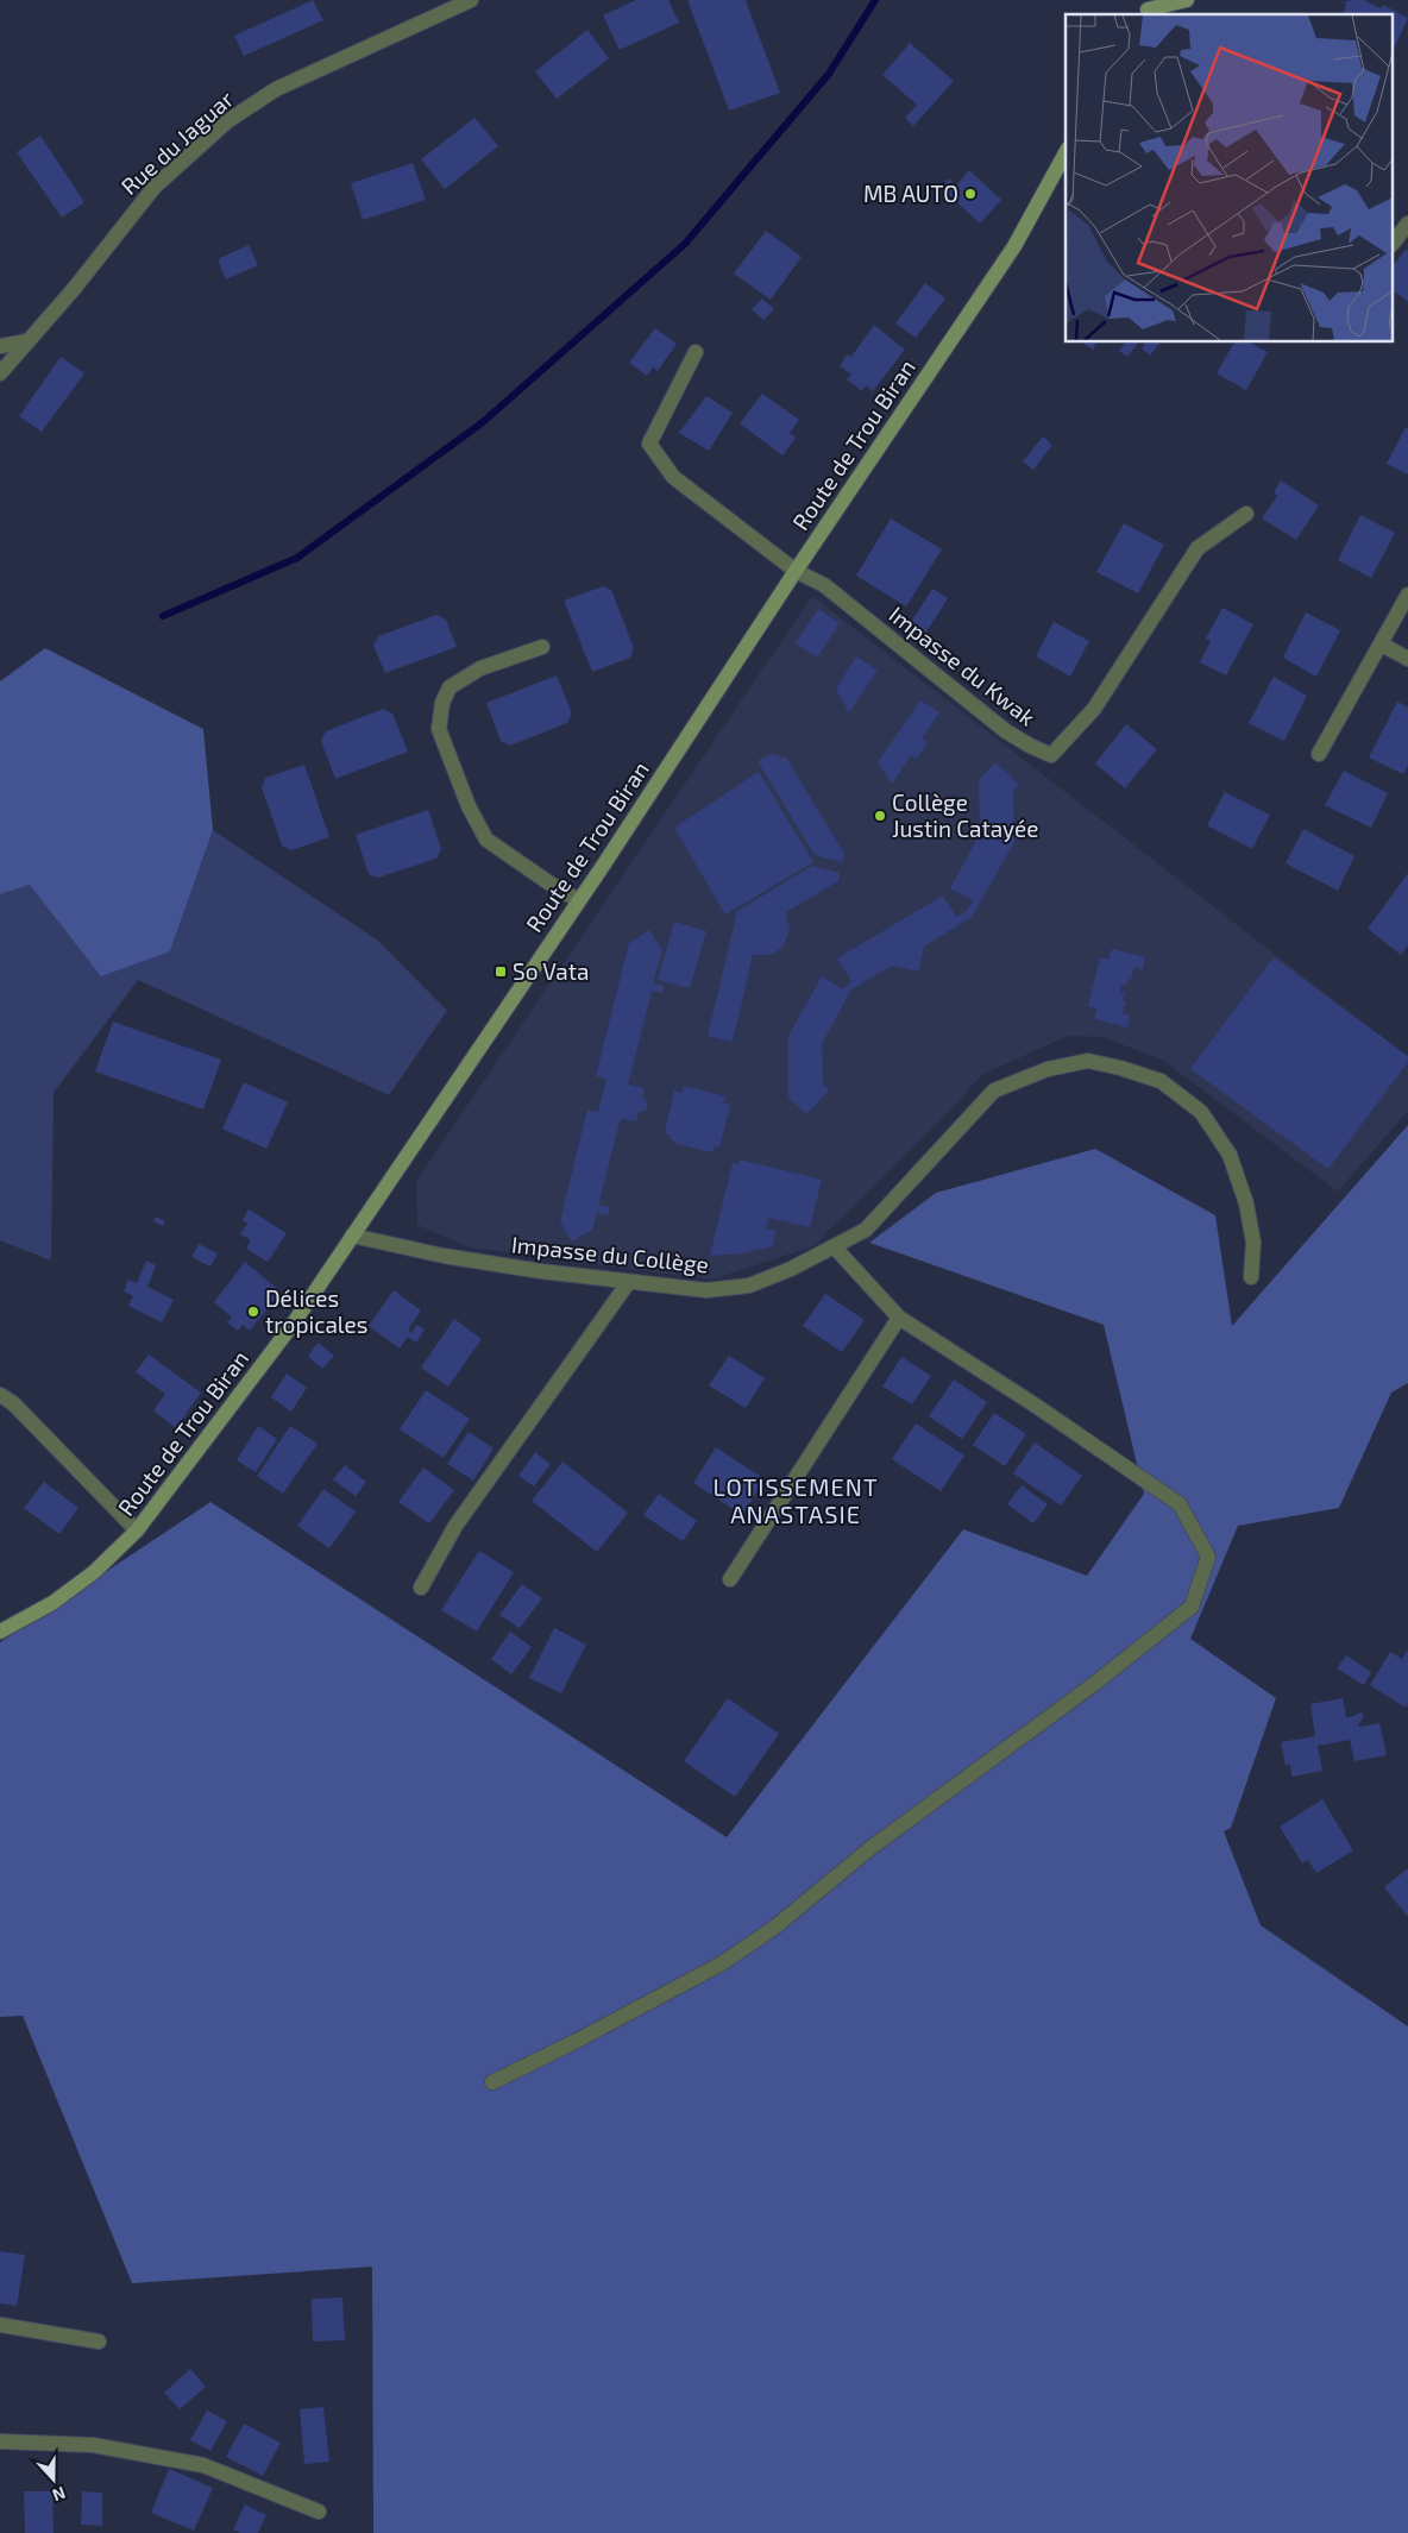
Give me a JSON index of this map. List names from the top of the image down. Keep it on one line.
{"streets":{"main road":["Route de Trou Biran"],"street":["Rue du Jaguar","Impasse du Kwak","Impasse du Collège"]},"crossings":[["Route de Trou Biran","Impasse du Kwak"],["Route de Trou Biran","Impasse du Collège"]],"districts":["LOTISSEMENT ANASTASIE"],"places":{"other":["MB AUTO","Collège Justin Catayée","Délices tropicales"],"transit":["So Vata"]},"north":"bottom"}
